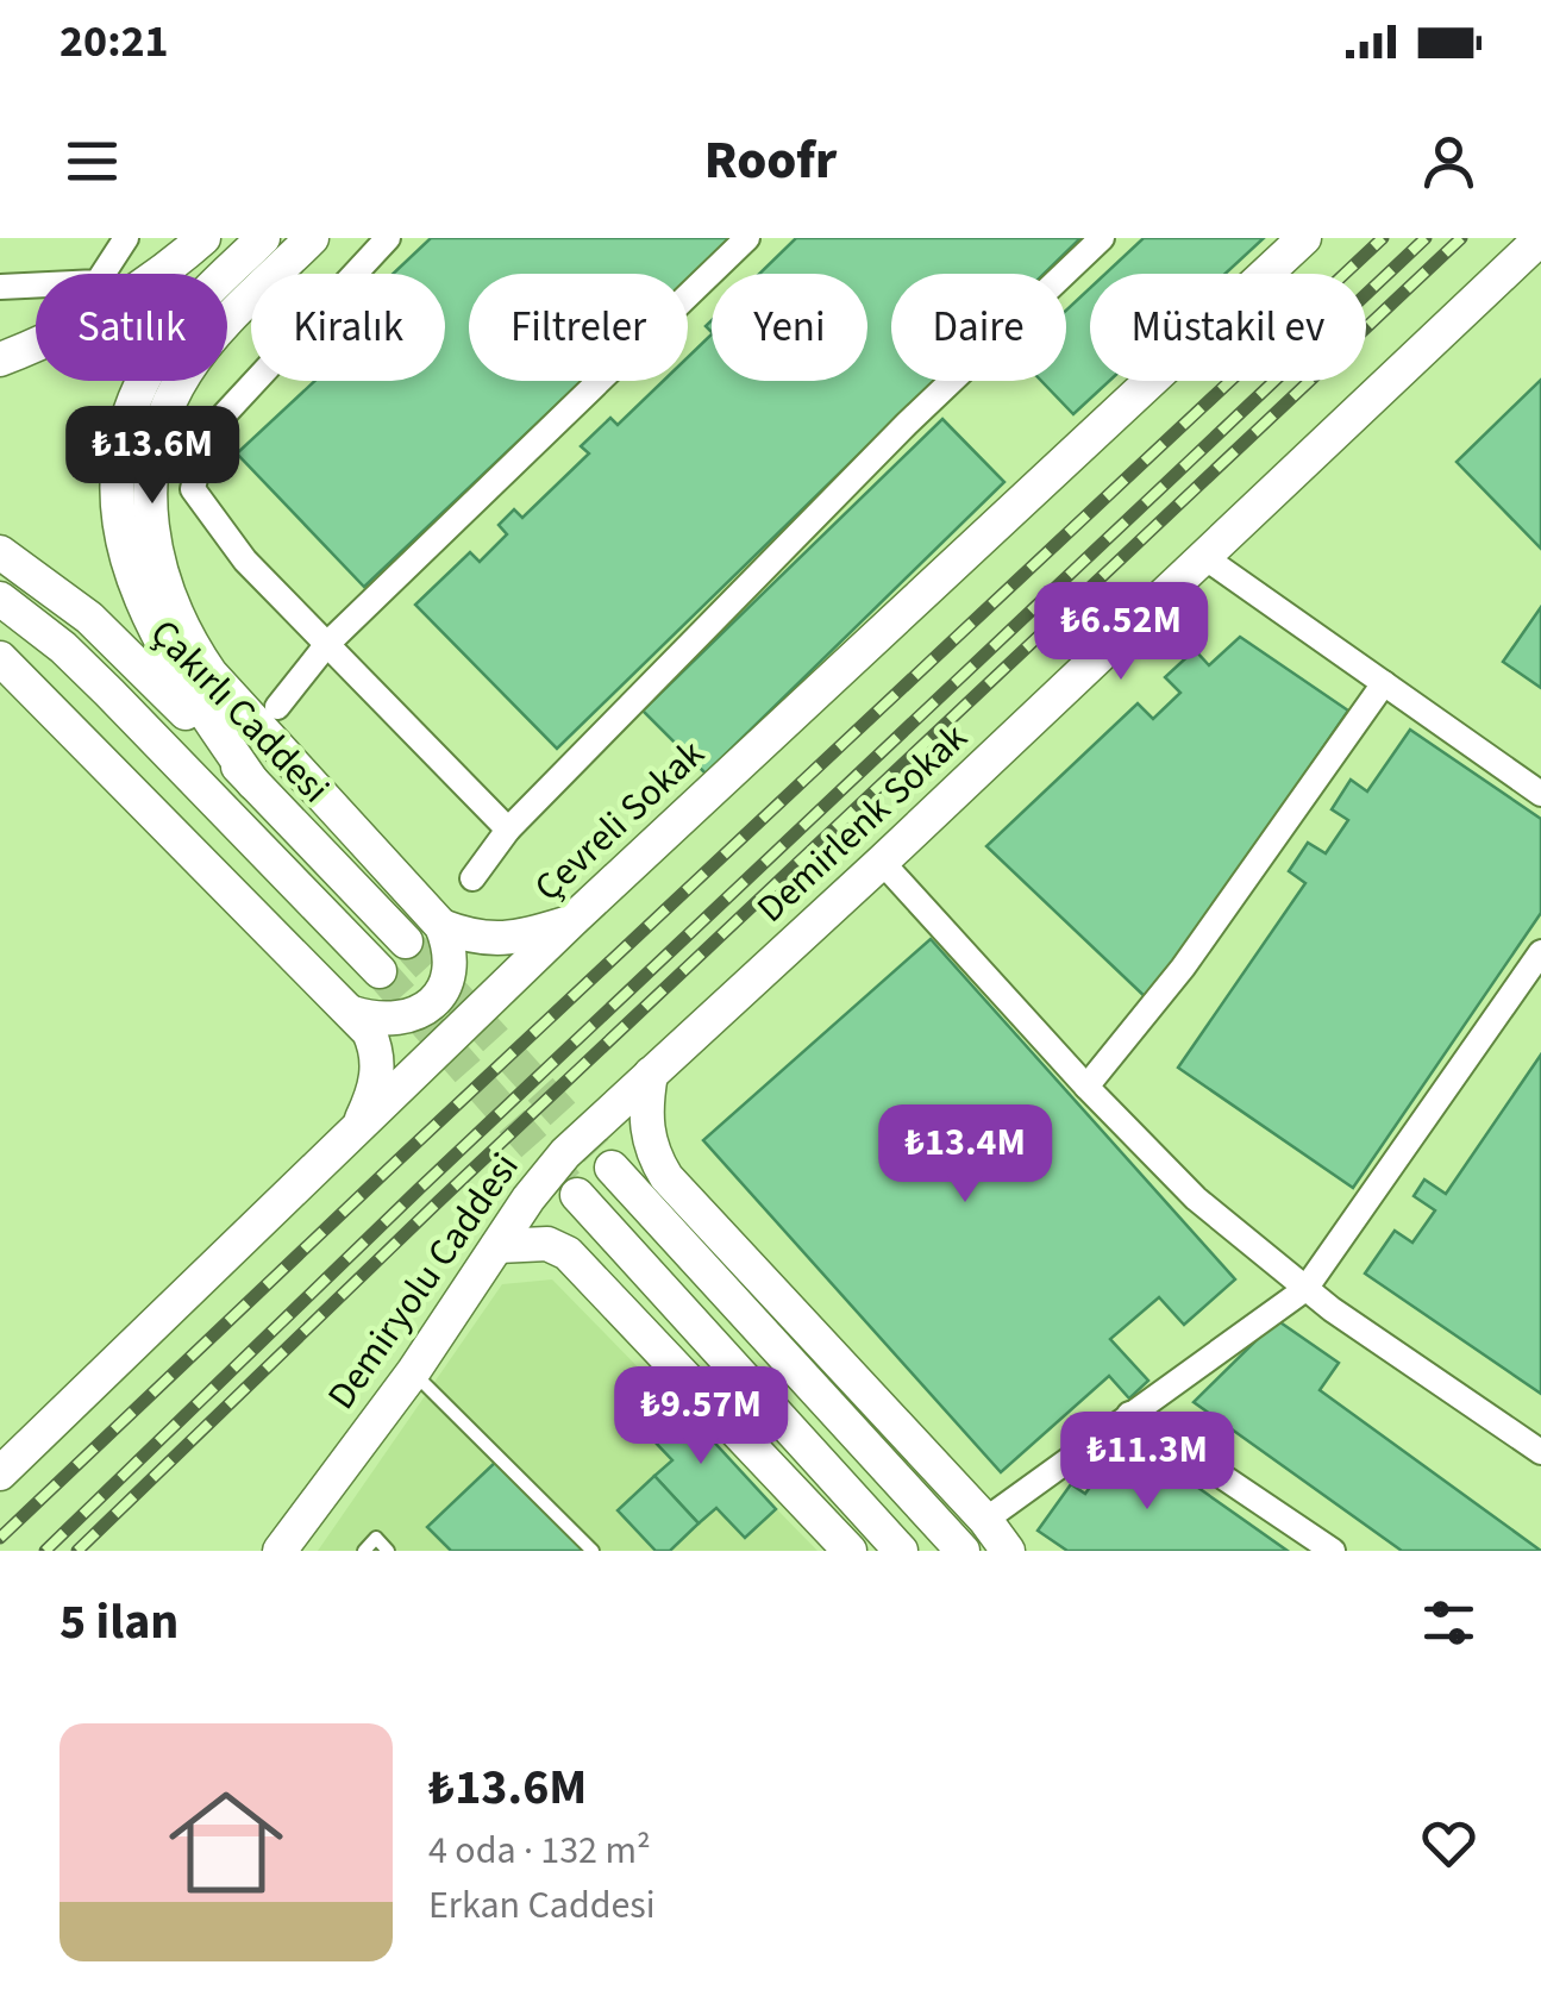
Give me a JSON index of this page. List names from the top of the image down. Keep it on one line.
{"streets":{"main road":["Çakırlı Caddesi","Çevreli Sokak","Demirlenk Sokak","Demiryolu Caddesi"]},"crossings":[["Demirlenk Sokak","Demiryolu Caddesi"]],"page":{"status":"20:21","header":"Roofr","chip":["Satılık","Kiralık","Filtreler","Yeni","Daire","Müstakil ev"],"price":["₺13.6M","₺6.52M","₺13.4M","₺9.57M","₺11.3M"],"heading":"5 ilan","list":[{"name":"₺13.6M","note":"4 oda · 132 m² · Erkan Caddesi"}]}}
